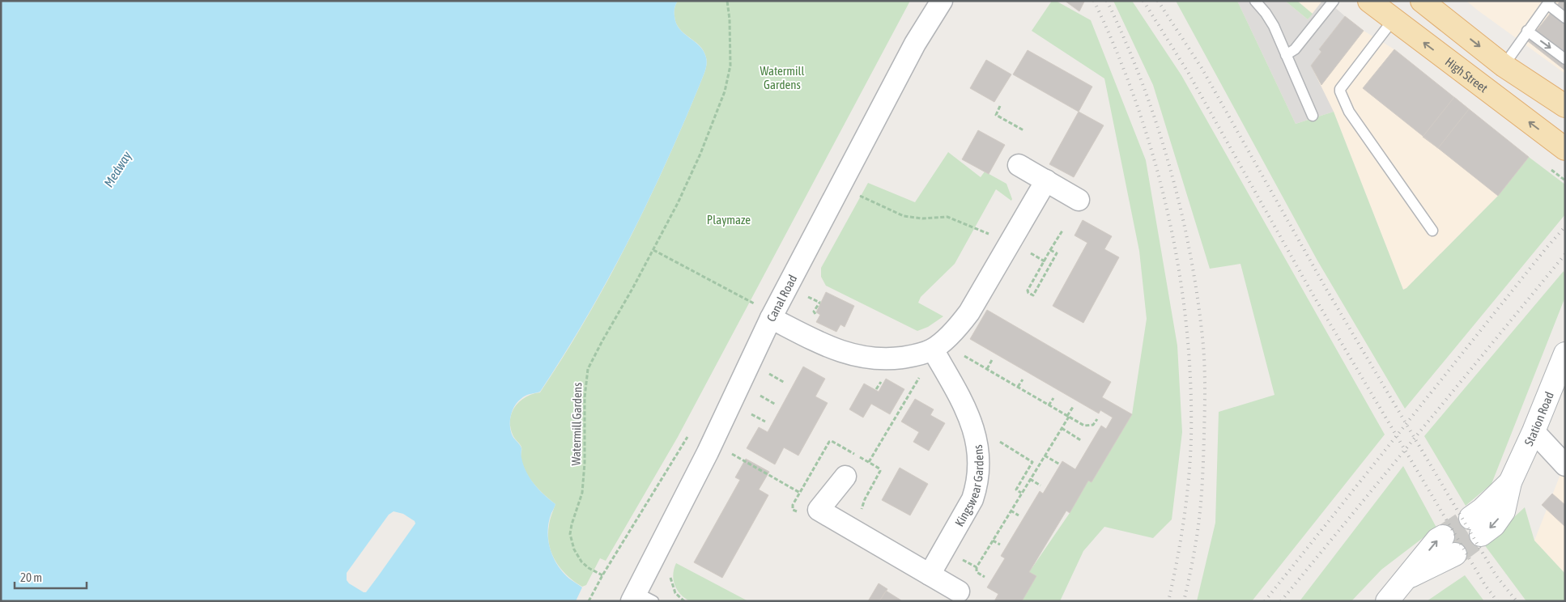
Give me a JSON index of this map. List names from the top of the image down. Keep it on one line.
{"streets":{"main road":["High Street","Station Road"],"street":["Canal Road","Kingswear Gardens"],"path":["Watermill Gardens"]},"water":["Medway"],"parks":["Watermill Gardens","Playmaze"],"scale_bar":"20 m"}
